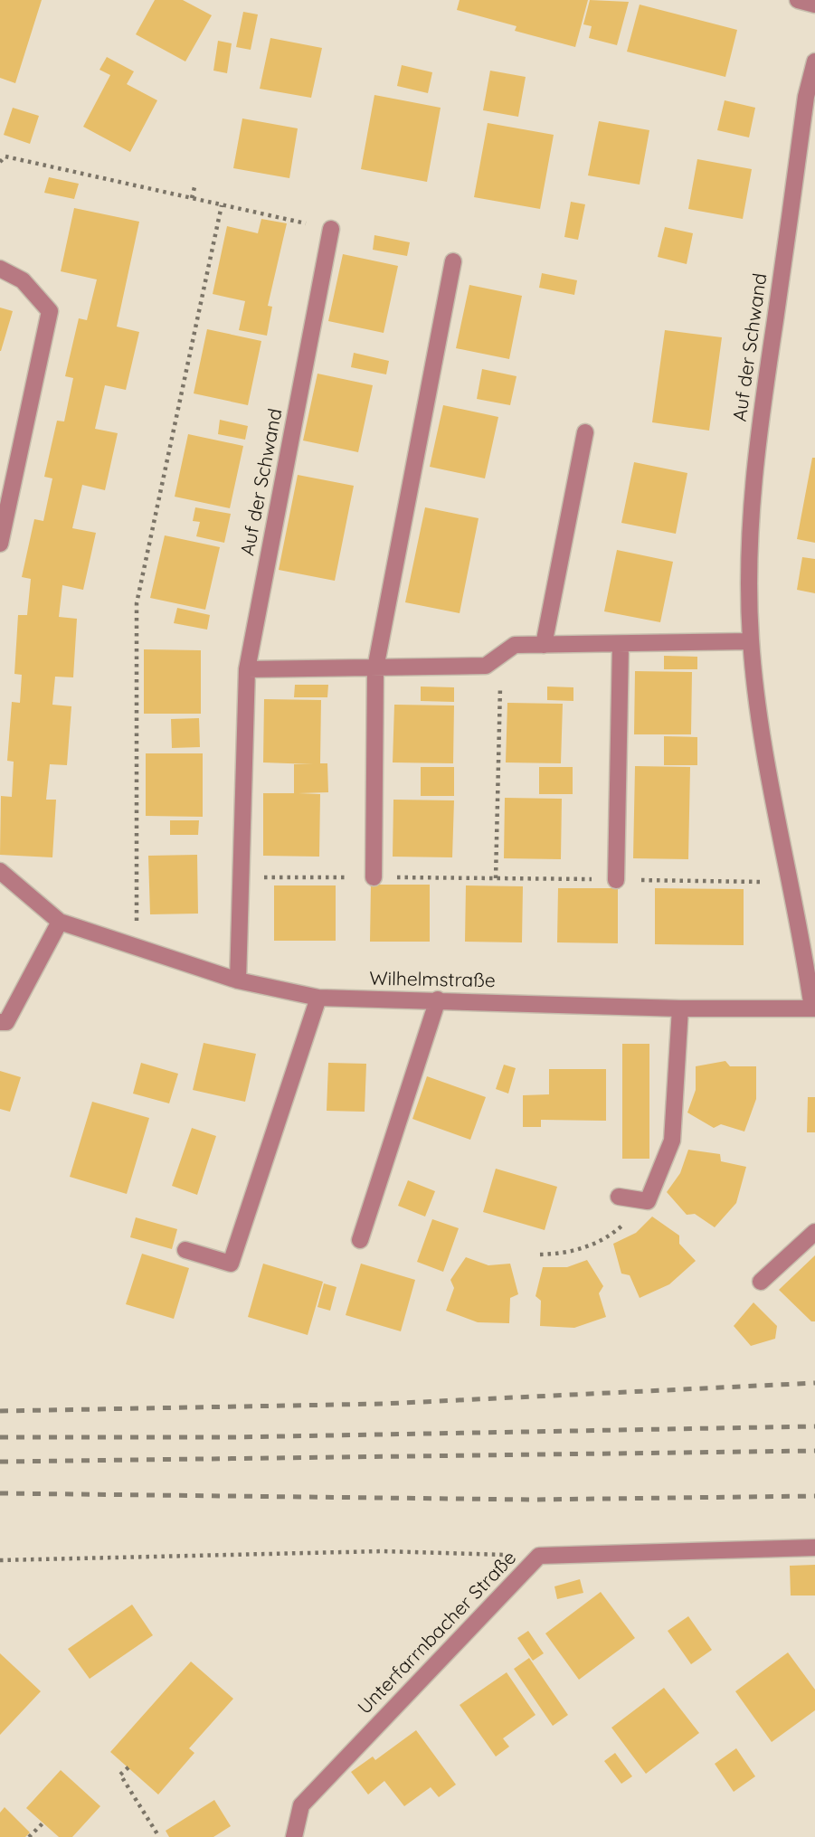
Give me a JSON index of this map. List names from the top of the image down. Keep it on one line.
{"streets":{"street":["Auf der Schwand","Wilhelmstraße","Unterfarrnbacher Straße"]},"crossings":[["Auf der Schwand","Wilhelmstraße"]]}
